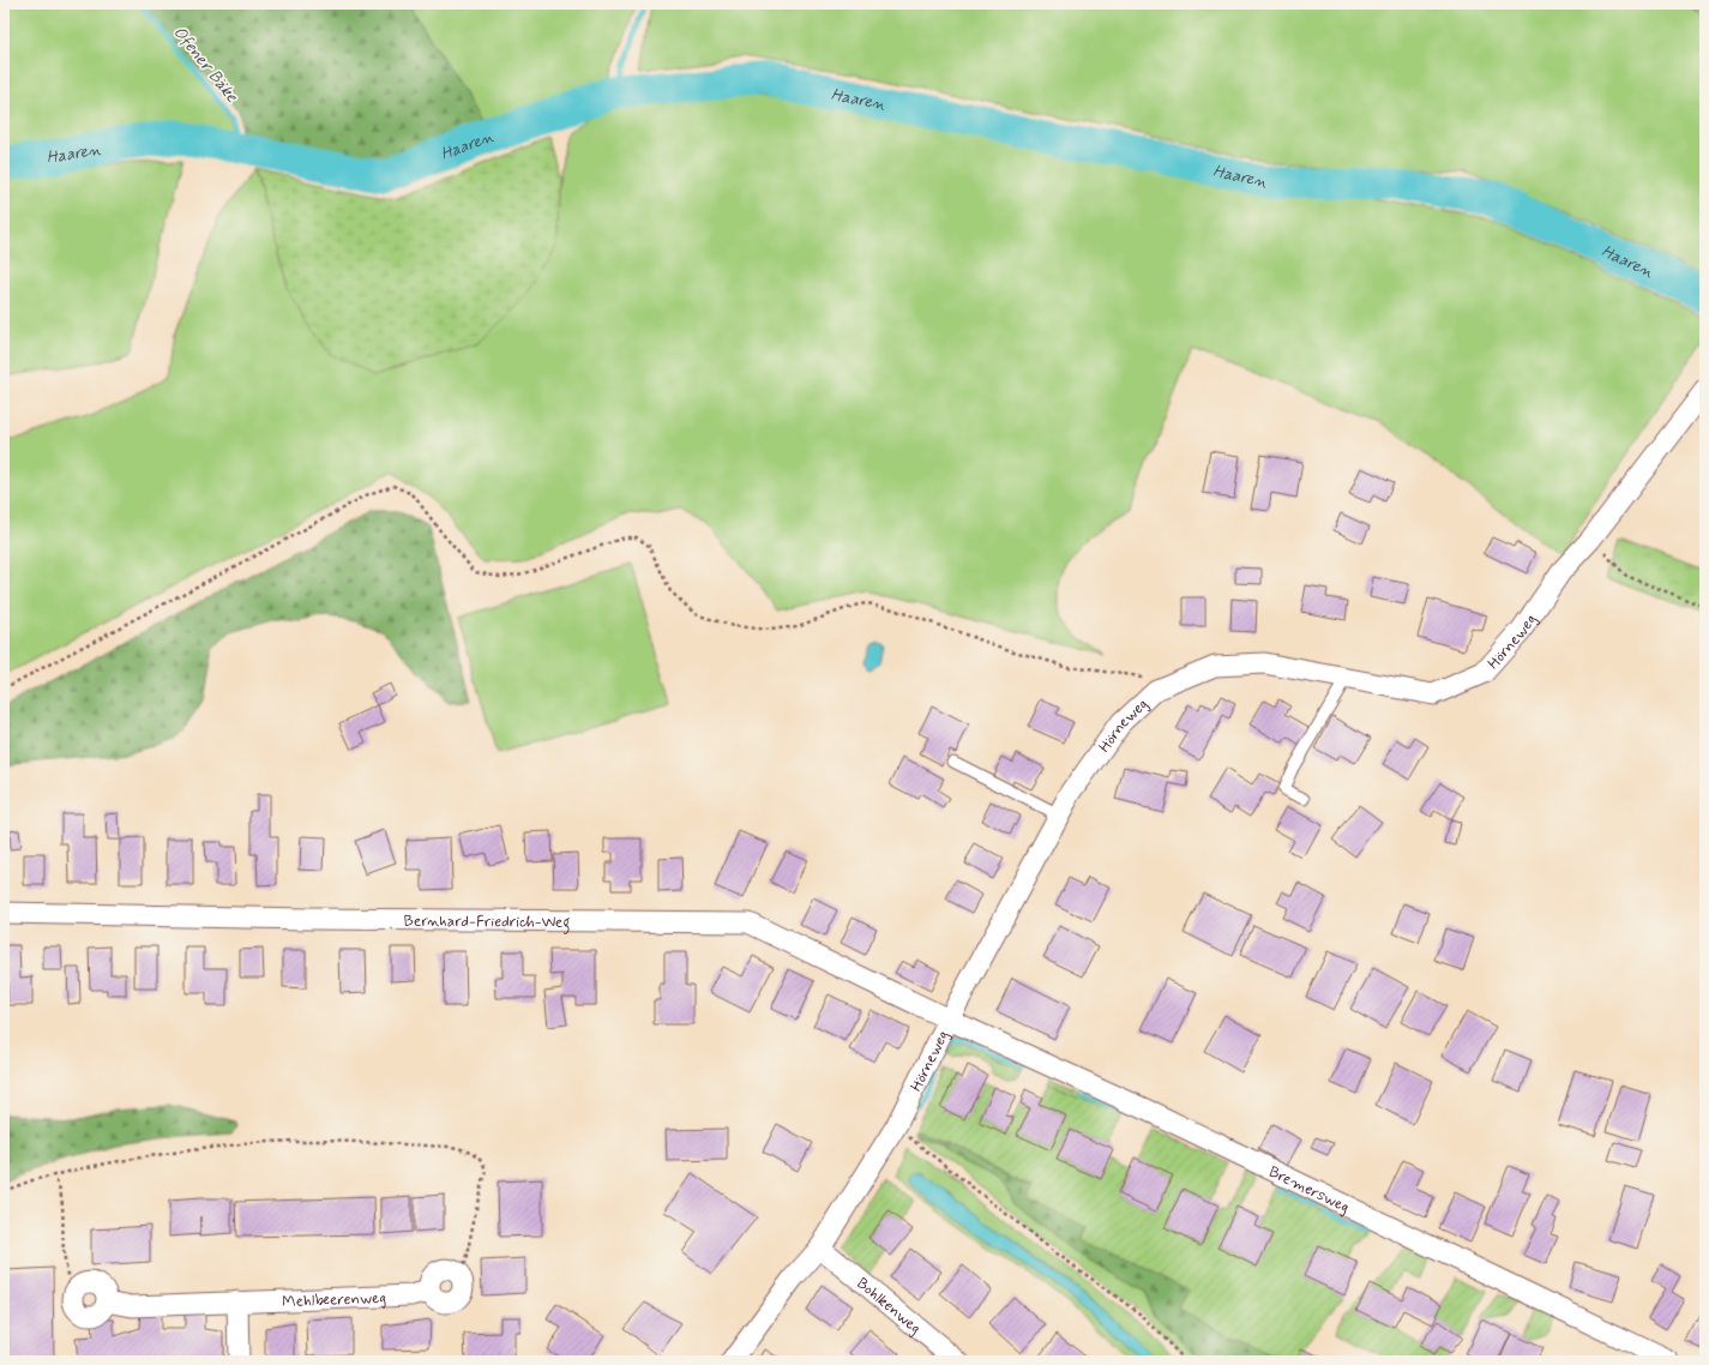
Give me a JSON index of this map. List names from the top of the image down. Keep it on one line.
{"streets":{"street":["Hörneweg","Bernhard-Friedrich-Weg","Bremersweg","Mehlbeerenweg","Bohlkenweg"]},"crossings":[["Hörneweg","Bernhard-Friedrich-Weg"],["Hörneweg","Bremersweg"],["Hörneweg","Bohlkenweg"],["Bernhard-Friedrich-Weg","Bremersweg"]],"water":["Ofener Bäke","Haaren"]}
